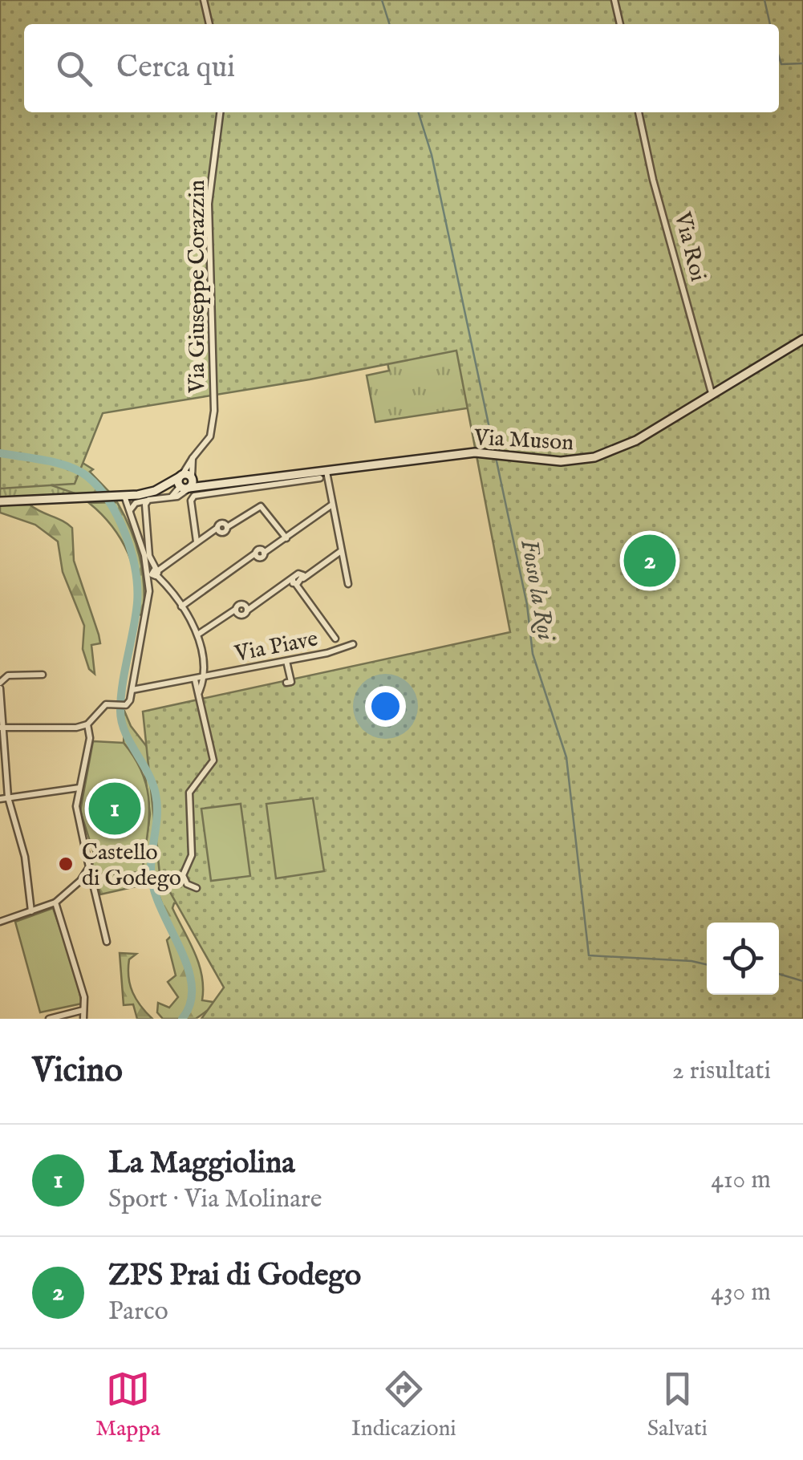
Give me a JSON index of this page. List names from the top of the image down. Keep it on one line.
{"streets":{"main road":["Via Muson"],"street":["Via Roi","Via Giuseppe Corazzin","Via Piave"]},"crossings":[["Via Roi","Via Muson"],["Via Giuseppe Corazzin","Via Muson"]],"water":["Fosso la Roi"],"places":["Castello di Godego"],"page":{"search":"Cerca qui","pins":["2","1"],"heading":["Vicino","2 risultati"],"list":[{"mark":"1","name":"La Maggiolina","note":"Sport · Via Molinare","value":"410 m"},{"mark":"2","name":"ZPS Prai di Godego","note":"Parco","value":"430 m"}],"nav":["Mappa","Indicazioni","Salvati"]}}
